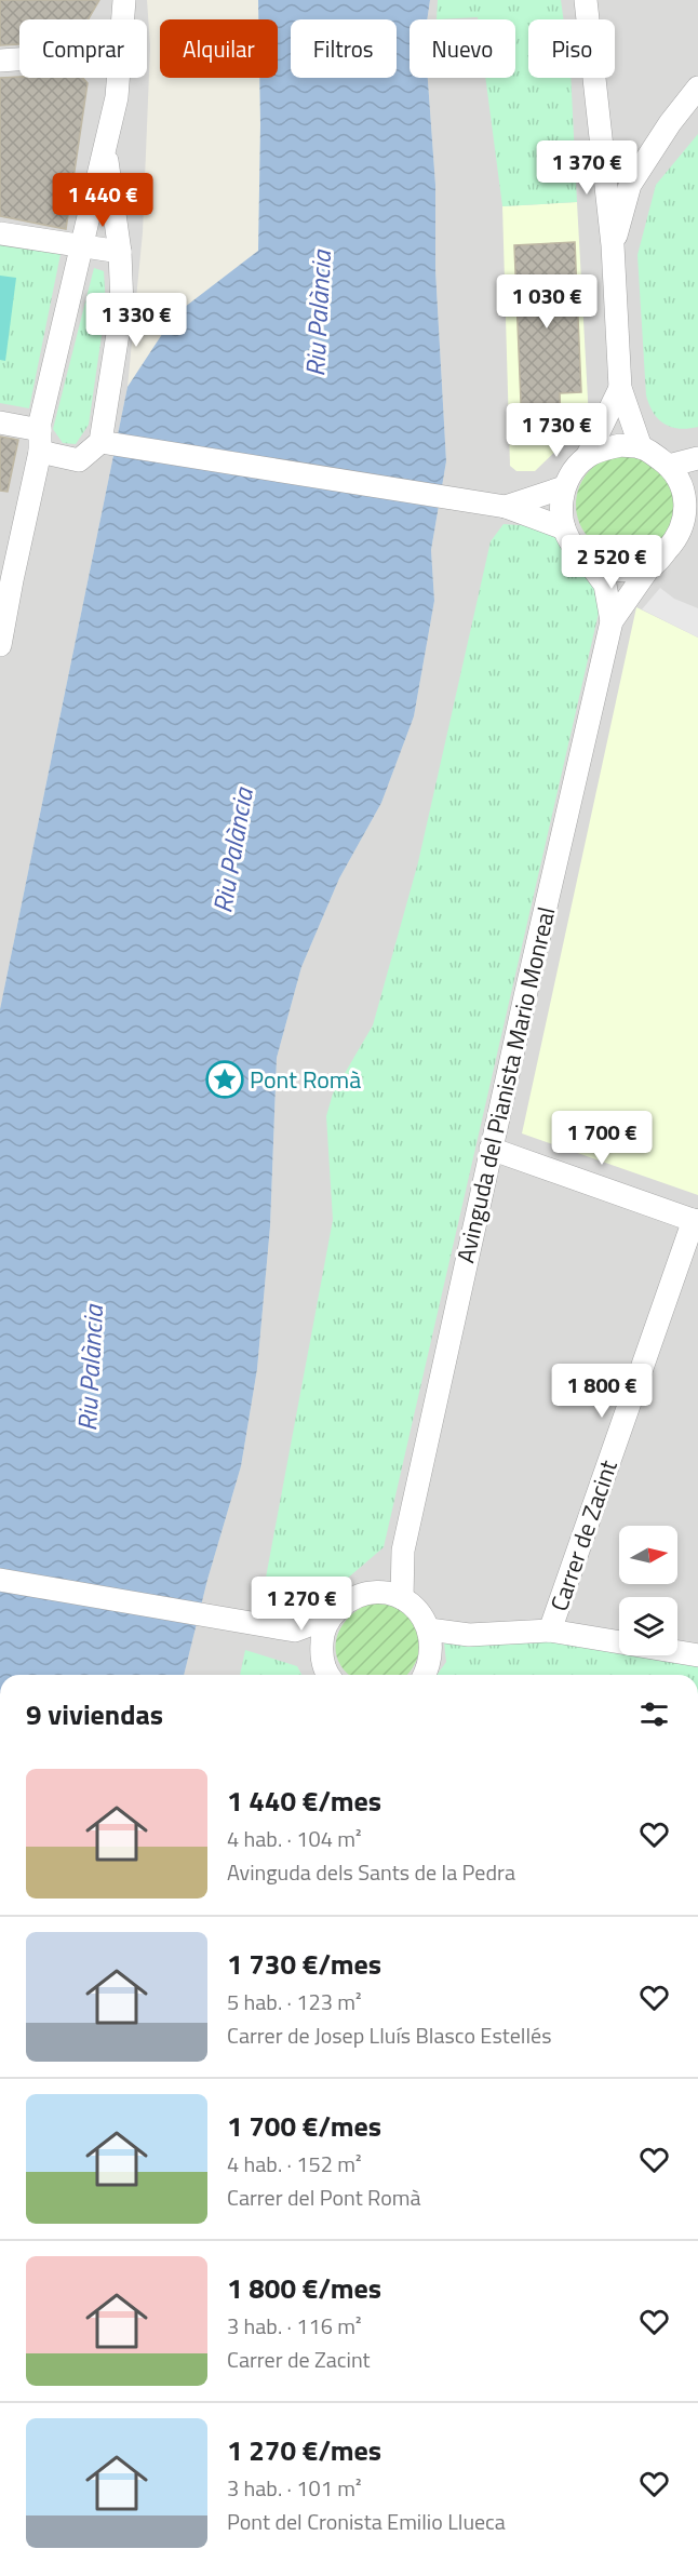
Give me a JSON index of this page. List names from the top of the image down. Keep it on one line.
{"streets":{"street":["Avinguda del Pianista Mario Monreal","Carrer de Zacint"]},"water":["Riu Palància"],"places":{"place":["Pont Romà"]},"north":"right","page":{"chip":["Comprar","Alquilar","Filtros","Nuevo","Piso"],"price":["1 370 €","1 440 €","1 030 €","1 330 €","1 730 €","2 520 €","1 700 €","1 800 €","1 270 €"],"heading":"9 viviendas","list":[{"name":"1 440 €/mes","note":"4 hab. · 104 m² · Avinguda dels Sants de la Pedra"},{"name":"1 730 €/mes","note":"5 hab. · 123 m² · Carrer de Josep Lluís Blasco Estellés"},{"name":"1 700 €/mes","note":"4 hab. · 152 m² · Carrer del Pont Romà"},{"name":"1 800 €/mes","note":"3 hab. · 116 m² · Carrer de Zacint"},{"name":"1 270 €/mes","note":"3 hab. · 101 m² · Pont del Cronista Emilio Llueca"}]}}
